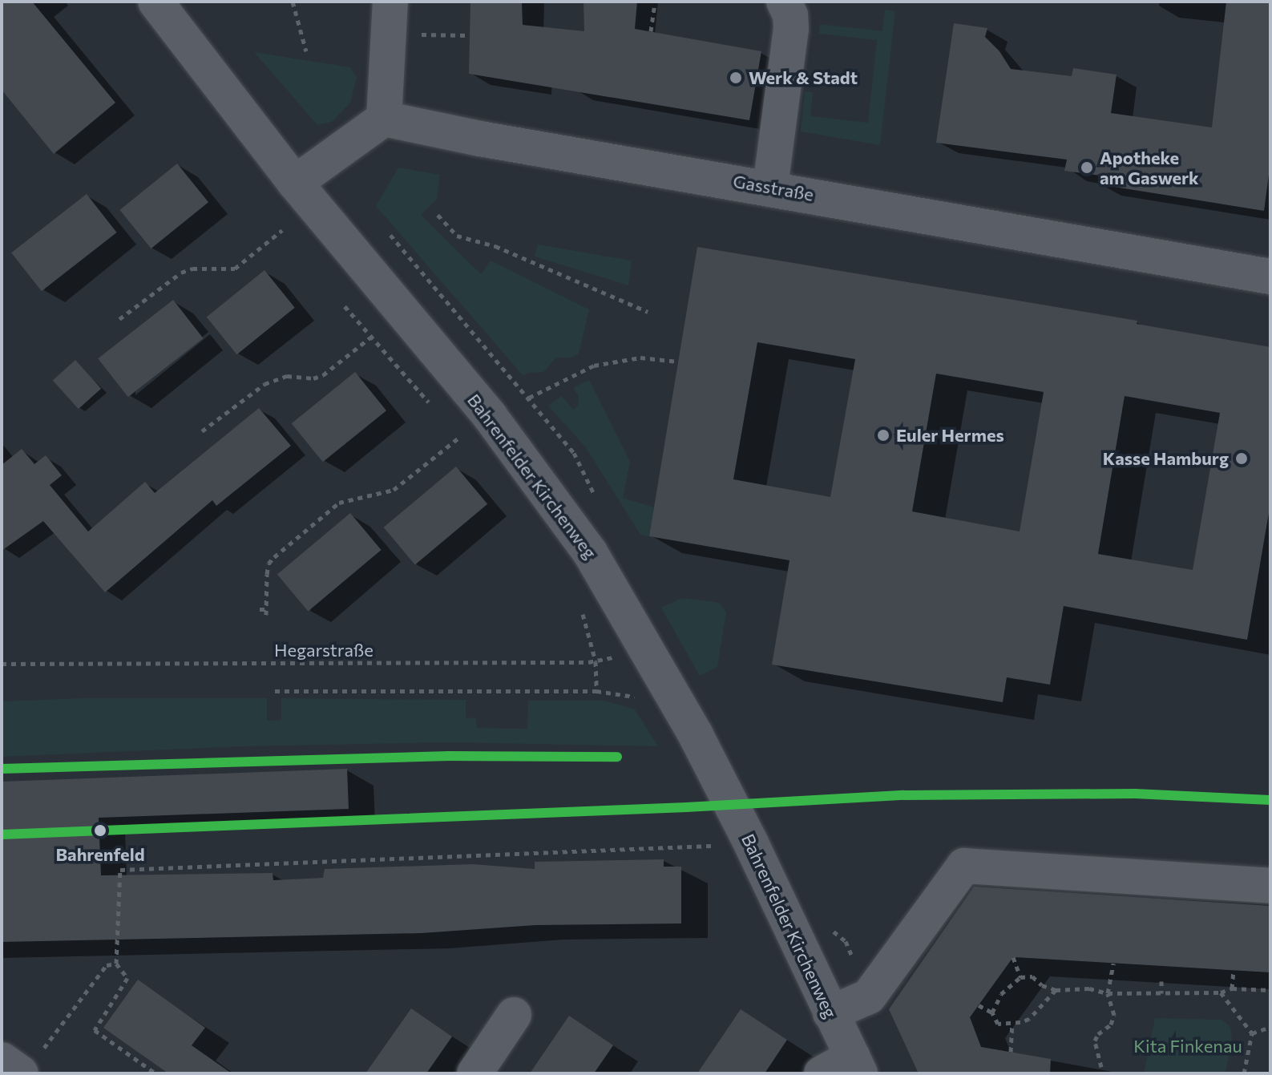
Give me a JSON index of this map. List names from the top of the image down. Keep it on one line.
{"streets":{"street":["Gasstraße","Bahrenfelder Kirchenweg"],"path":["Hegarstraße"]},"crossings":[["Bahrenfelder Kirchenweg","Hegarstraße"]],"parks":["Kita Finkenau"],"places":["Werk & Stadt","Apotheke am Gaswerk","Euler Hermes","Kasse Hamburg","Bahrenfeld"]}
